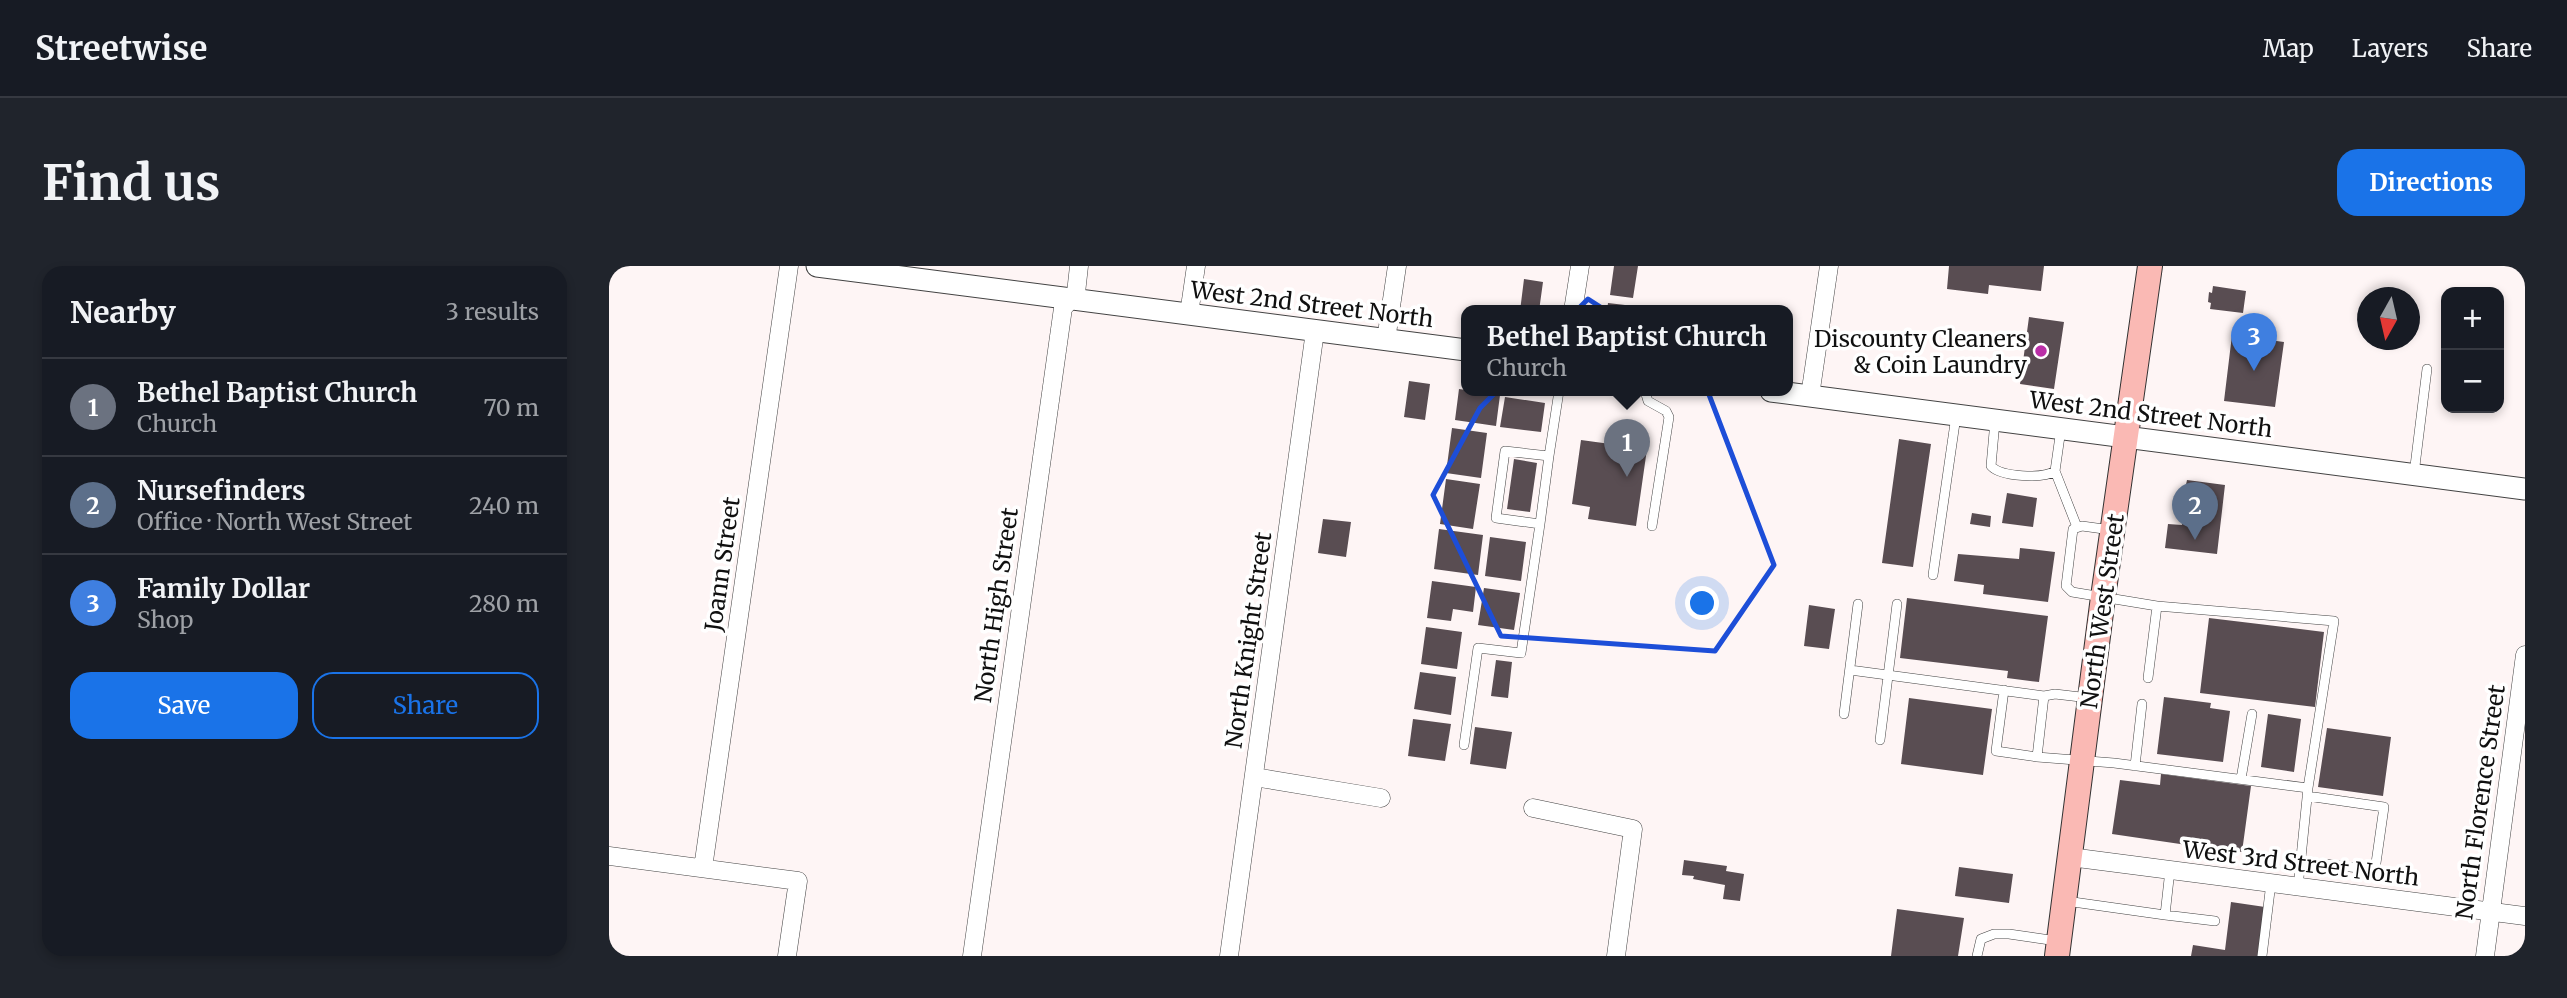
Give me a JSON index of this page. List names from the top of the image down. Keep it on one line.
{"streets":{"main road":["North West Street"],"street":["West 2nd Street North","Joann Street","North High Street","North Knight Street","North Florence Street","West 3rd Street North"]},"crossings":[["West 2nd Street North","North High Street"],["West 2nd Street North","North West Street"],["West 2nd Street North","North Knight Street"],["North West Street","West 3rd Street North"],["North Florence Street","West 3rd Street North"]],"places":["Discounty Cleaners & Coin Laundry"],"north":"bottom","page":{"header":"Streetwise","nav":["Map","Layers","Share"],"buttons":["Directions",["Save","Share"]],"title":"Find us","heading":["Nearby","3 results"],"map_buttons":["+","−"],"popup":["Bethel Baptist Church","Church"],"pins":["3","1","2"],"list":[{"mark":"1","name":"Bethel Baptist Church","note":"Church","value":"70 m"},{"mark":"2","name":"Nursefinders","note":"Office · North West Street","value":"240 m"},{"mark":"3","name":"Family Dollar","note":"Shop","value":"280 m"}]}}
